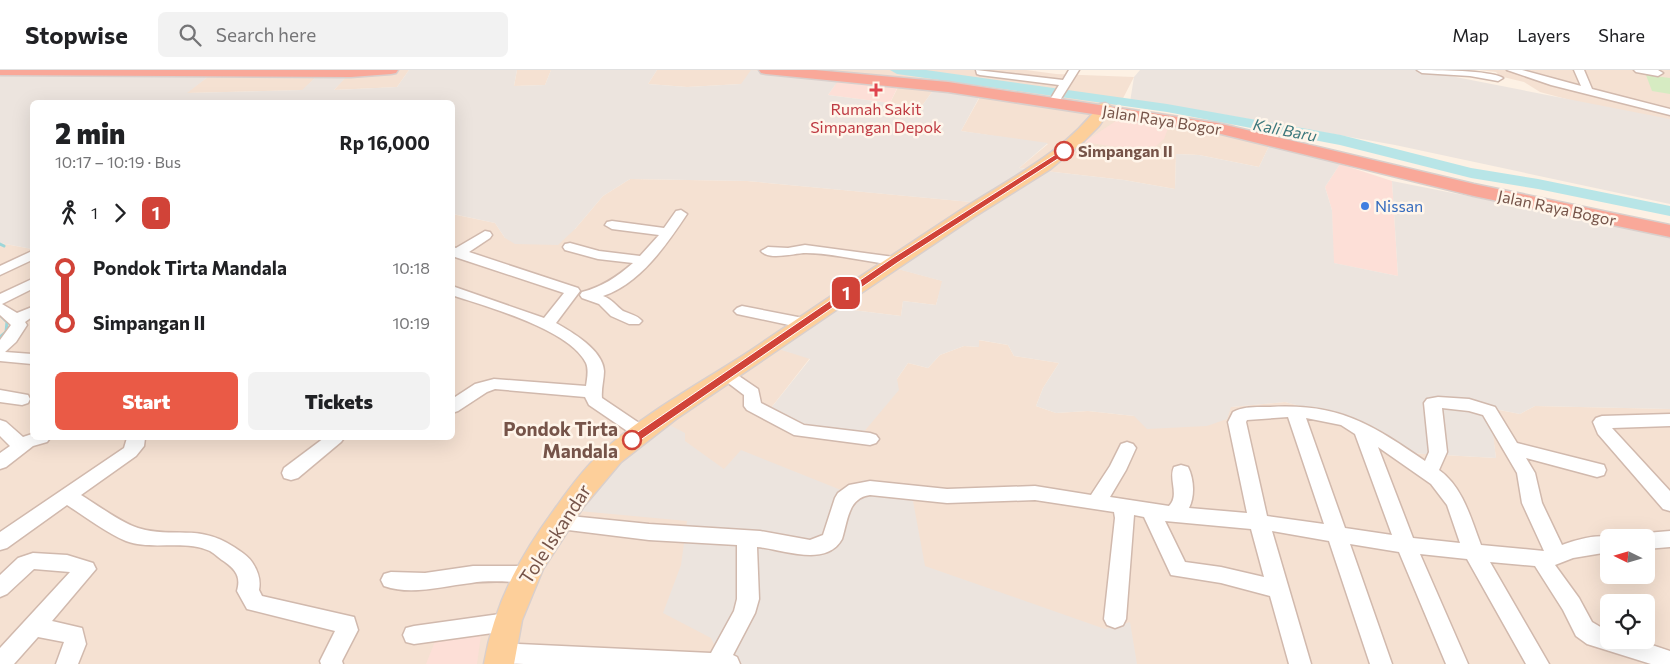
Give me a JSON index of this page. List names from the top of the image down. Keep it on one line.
{"streets":{"highway":["Jalan Raya Bogor"],"main road":["Tole Iskandar"]},"crossings":[["Jalan Raya Bogor","Tole Iskandar"]],"water":["Kali Baru"],"places":{"health":["Rumah Sakit Simpangan Depok"],"other":["Simpangan II","Nissan","Pondok Tirta Mandala"]},"lines":["bus line 1"],"north":"left","page":{"header":"Stopwise","search":"Search here","nav":["Map","Layers","Share"],"on_map":"1","heading":["2 min","10:17 – 10:19 · Bus","Rp 16,000"],"legs":["1","1"],"list":[{"name":"Pondok Tirta Mandala","value":"10:18"},{"name":"Simpangan II","value":"10:19"}],"buttons":["Start","Tickets"]}}
